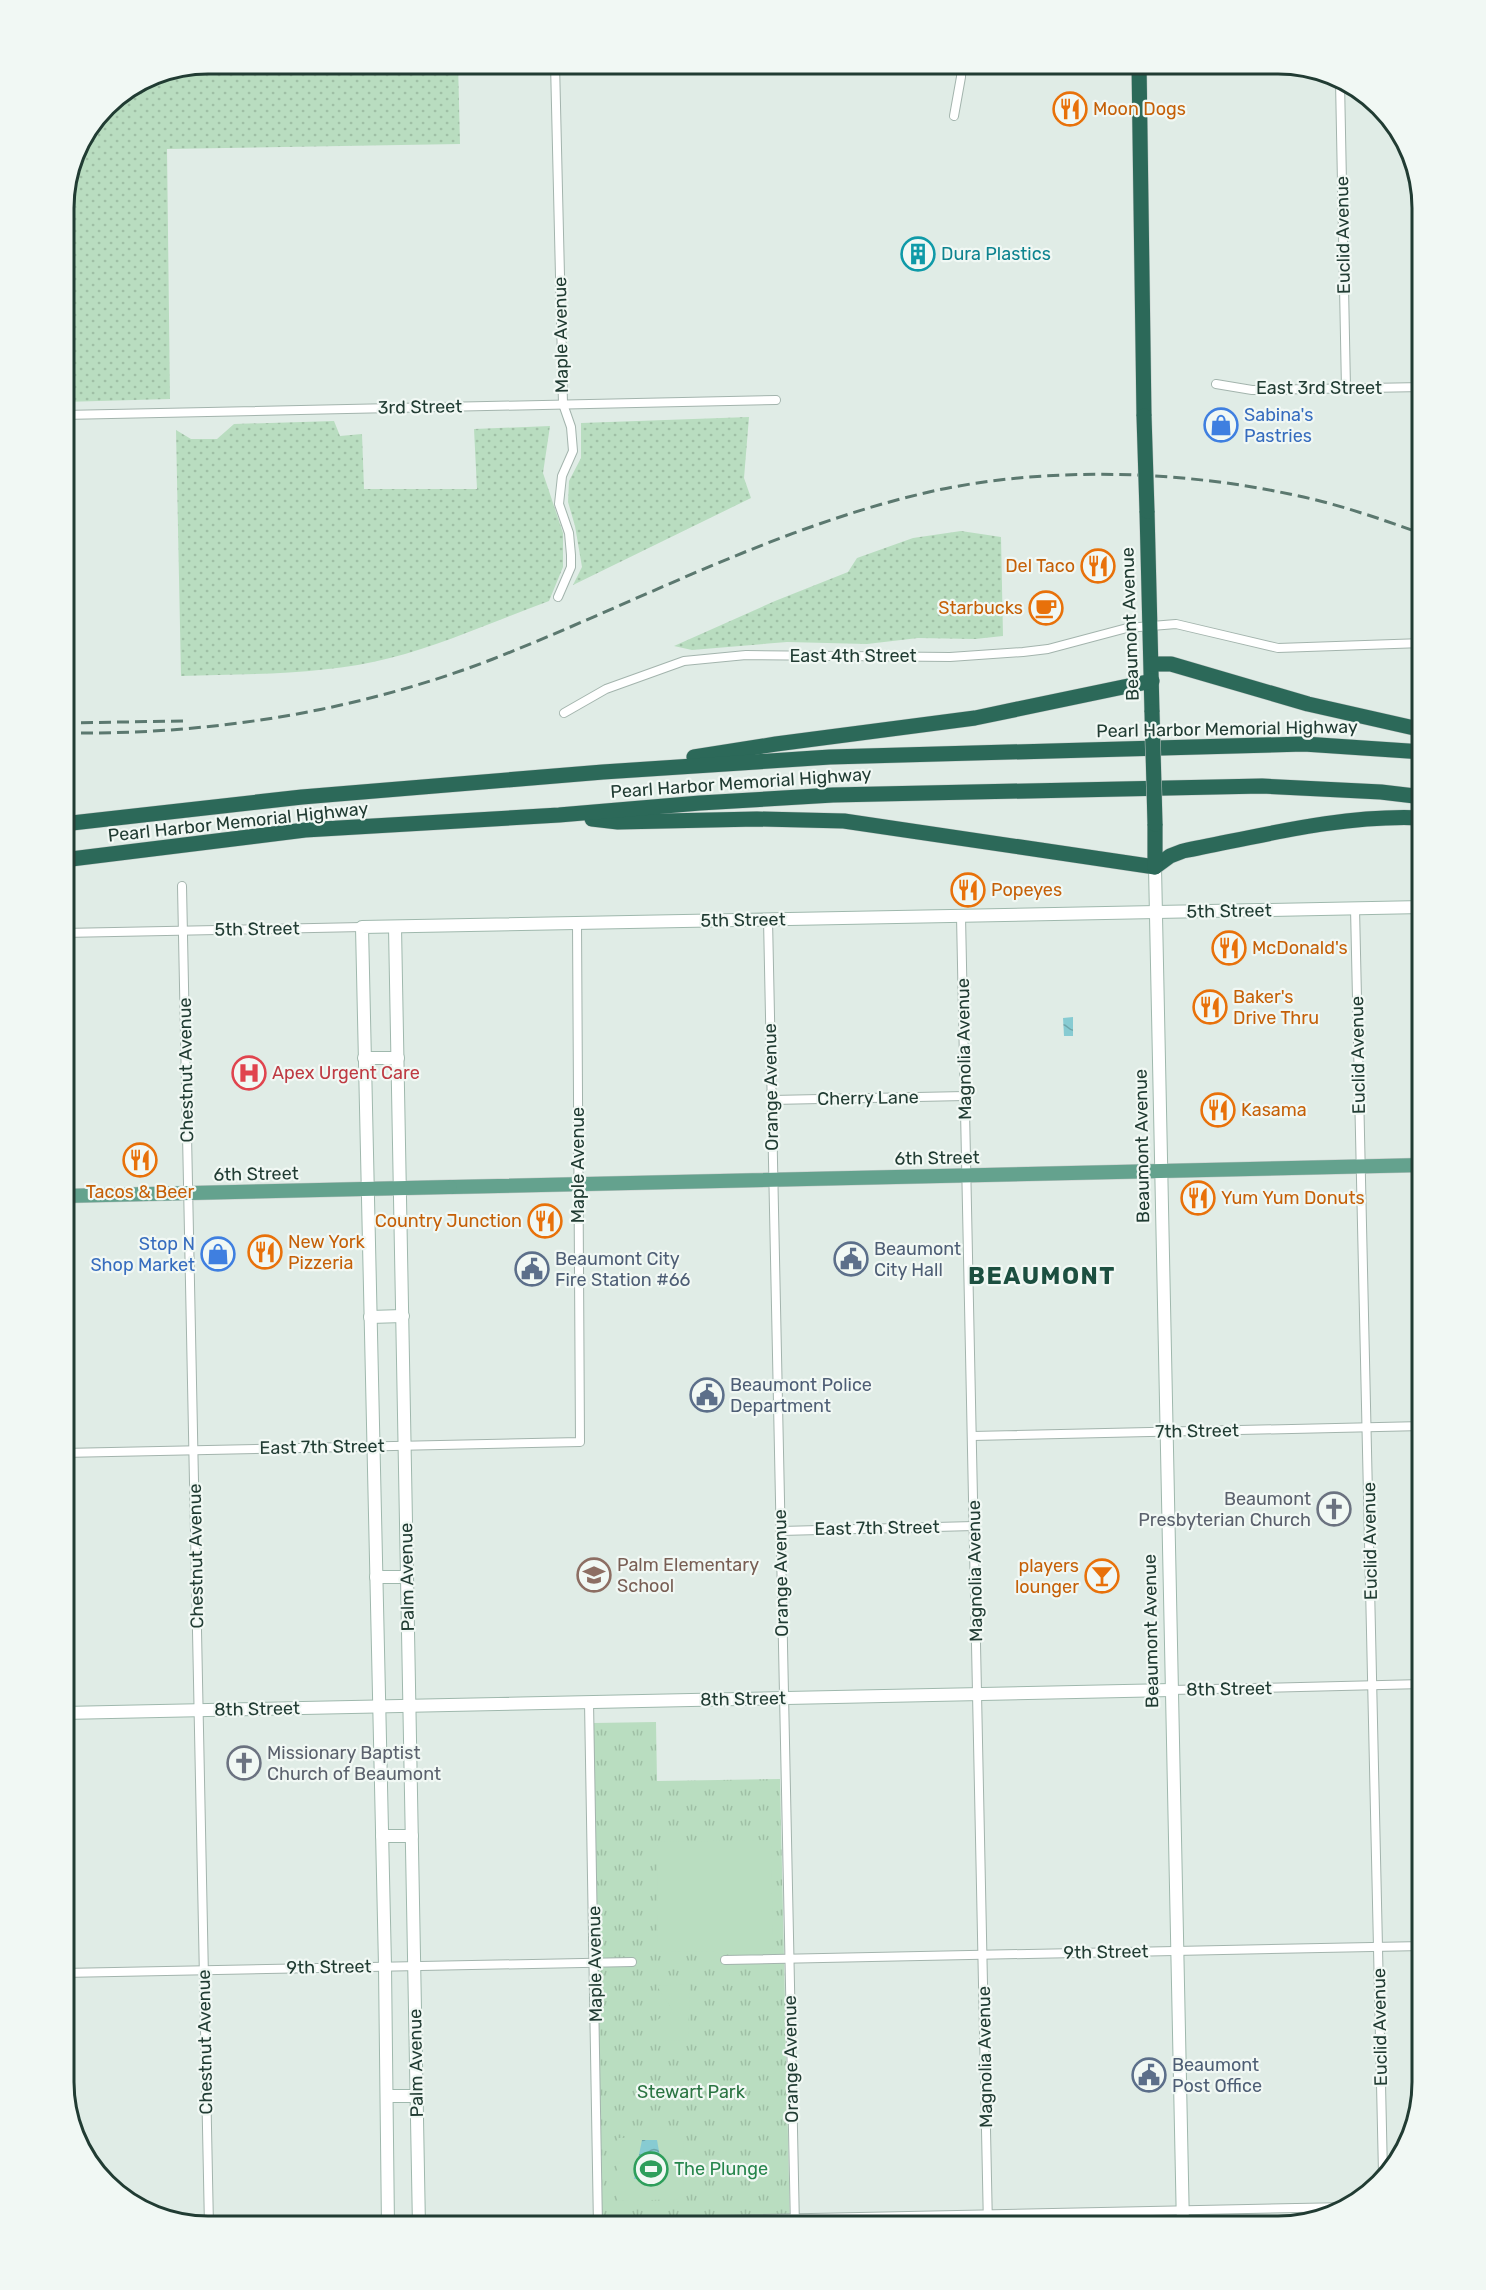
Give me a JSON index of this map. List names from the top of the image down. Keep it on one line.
{"streets":{"highway":["Beaumont Avenue","Pearl Harbor Memorial Highway"],"main road":["6th Street"],"street":["Euclid Avenue","Maple Avenue","East 3rd Street","3rd Street","East 4th Street","5th Street","Magnolia Avenue","Chestnut Avenue","Orange Avenue","Cherry Lane","7th Street","East 7th Street","Palm Avenue","8th Street","9th Street"]},"crossings":[["Euclid Avenue","East 3rd Street"],["Euclid Avenue","5th Street"],["Euclid Avenue","6th Street"],["Euclid Avenue","7th Street"],["Euclid Avenue","8th Street"],["Euclid Avenue","9th Street"],["Maple Avenue","3rd Street"],["Maple Avenue","5th Street"],["Maple Avenue","6th Street"],["Maple Avenue","East 7th Street"],["Maple Avenue","8th Street"],["Maple Avenue","9th Street"],["Beaumont Avenue","East 4th Street"],["Beaumont Avenue","5th Street"],["Beaumont Avenue","6th Street"],["Beaumont Avenue","7th Street"],["Beaumont Avenue","8th Street"],["Beaumont Avenue","9th Street"],["5th Street","Magnolia Avenue"],["5th Street","Chestnut Avenue"],["5th Street","Orange Avenue"],["5th Street","Palm Avenue"],["Magnolia Avenue","Cherry Lane"],["Magnolia Avenue","6th Street"],["Magnolia Avenue","7th Street"],["Magnolia Avenue","East 7th Street"],["Magnolia Avenue","8th Street"],["Magnolia Avenue","9th Street"],["Chestnut Avenue","6th Street"],["Chestnut Avenue","East 7th Street"],["Chestnut Avenue","8th Street"],["Chestnut Avenue","9th Street"],["Orange Avenue","Cherry Lane"],["Orange Avenue","6th Street"],["Orange Avenue","East 7th Street"],["Orange Avenue","8th Street"],["Orange Avenue","9th Street"],["6th Street","Palm Avenue"],["East 7th Street","Palm Avenue"],["Palm Avenue","8th Street"],["Palm Avenue","9th Street"]],"districts":["BEAUMONT"],"parks":["Stewart Park"],"places":{"restaurant":["Moon Dogs","Del Taco","Popeyes","McDonald's","Baker's Drive Thru","Kasama","Tacos & Beer","Yum Yum Donuts","Country Junction","New York Pizzeria"],"building":["Dura Plastics"],"shop":["Sabina's Pastries","Stop N Shop Market"],"cafe":["Starbucks"],"hospital":["Apex Urgent Care"],"public building":["Beaumont City Hall","Beaumont City Fire Station #66","Beaumont Police Department","Beaumont Post Office"],"church":["Beaumont Presbyterian Church","Missionary Baptist Church of Beaumont"],"school or university":["Palm Elementary School"],"bar":["players lounger"],"sports":["The Plunge"]}}
